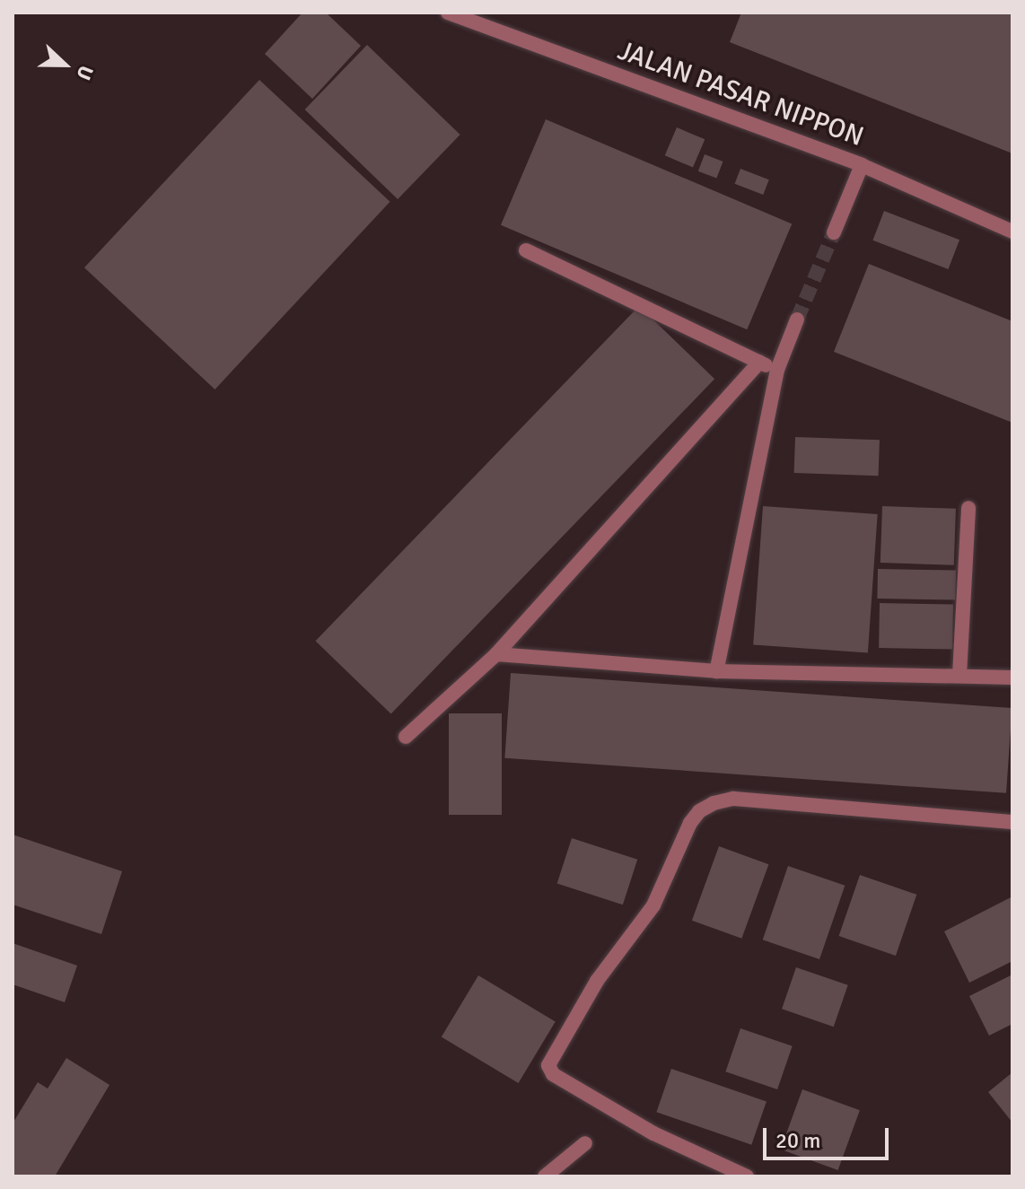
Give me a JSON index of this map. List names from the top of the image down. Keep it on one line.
{"streets":{"street":["JALAN PASAR NIPPON"]},"scale_bar":"20 m","north":"right"}
